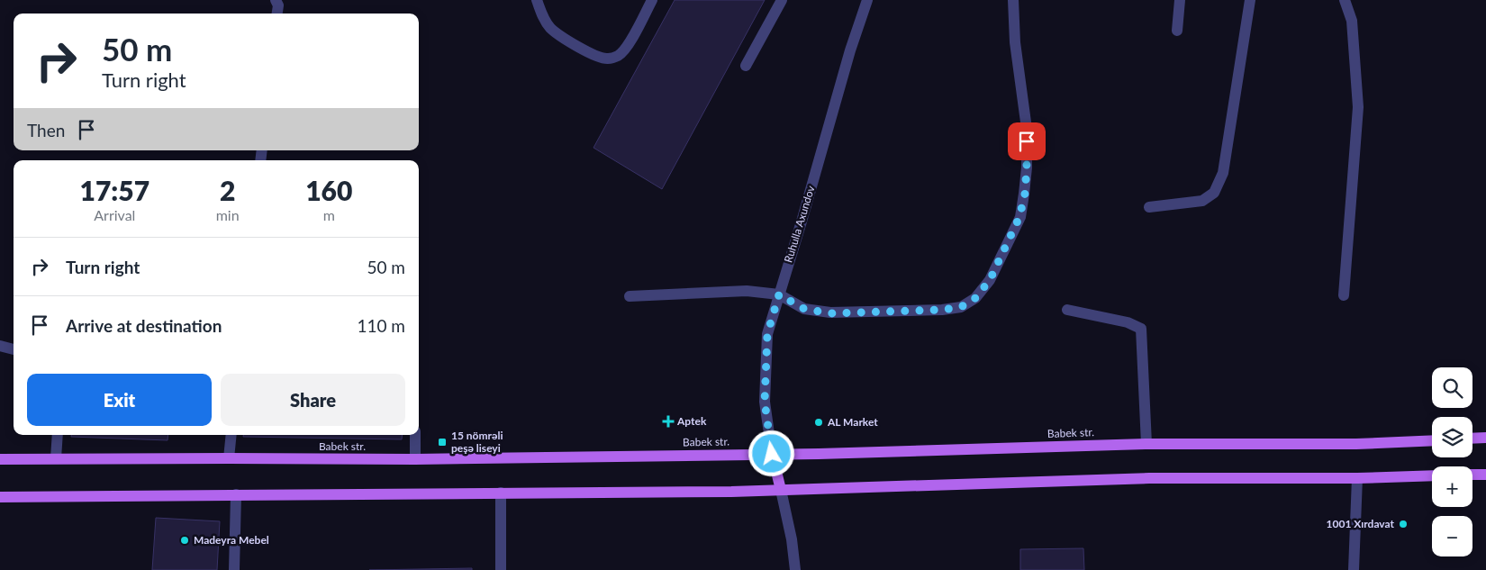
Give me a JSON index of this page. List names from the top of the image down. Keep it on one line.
{"streets":{"main road":["Babek str."],"street":["Ruhulla Axundov"]},"crossings":[["Ruhulla Axundov","Babek str."]],"places":{"health":["Aptek"],"other":["AL Market","1001 Xırdavat","Madeyra Mebel"],"transit":["15 nömrәli peşә liseyi"]},"page":{"turn":["50 m","Turn right"],"then":"Then","eta":["17:57","Arrival","2","min","160","m"],"list":[{"name":"Turn right","value":"50 m"},{"name":"Arrive at destination","value":"110 m"}],"buttons":["Exit","Share"],"map_buttons":["+","−"]}}
